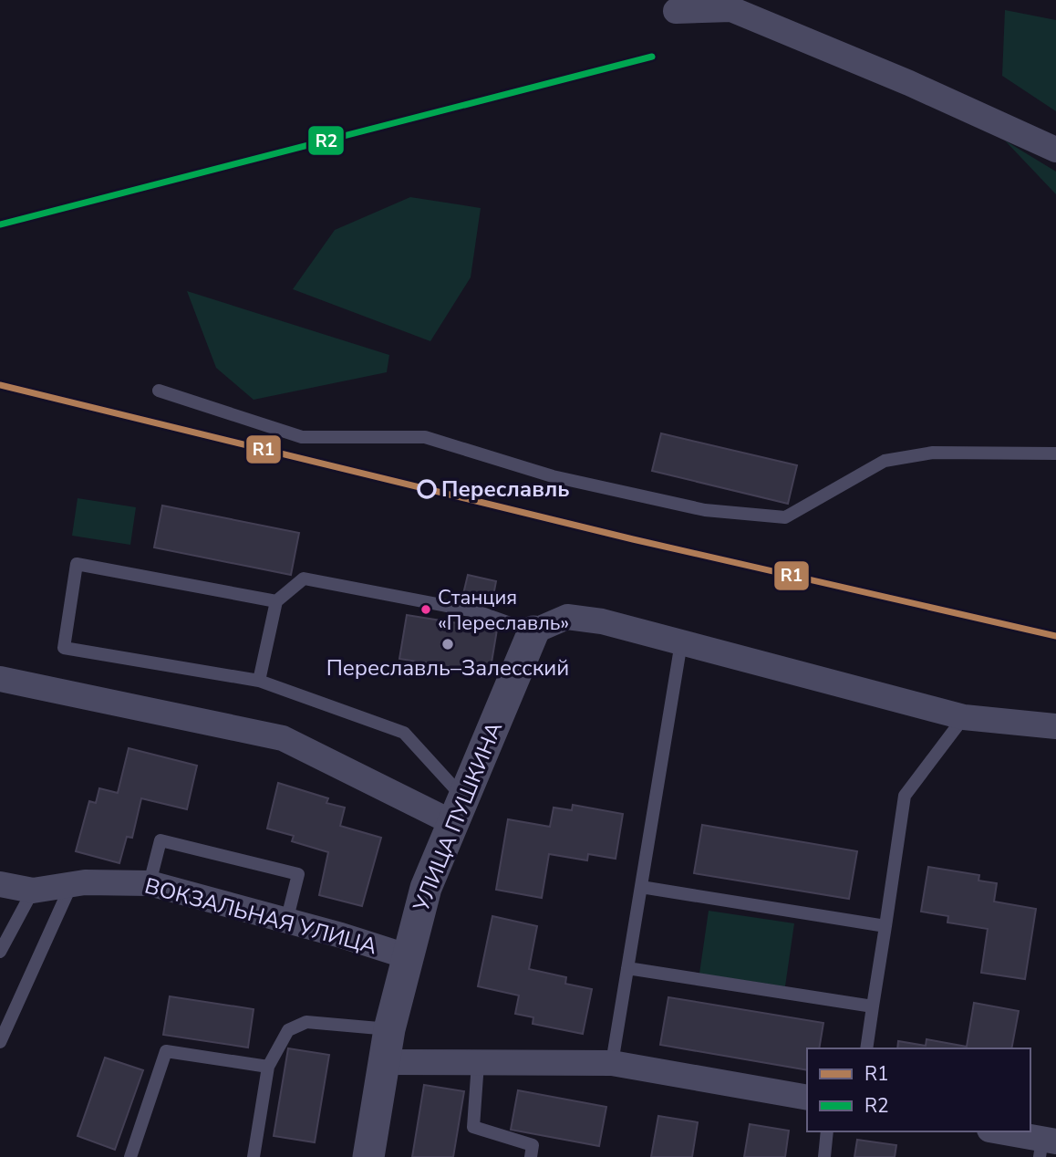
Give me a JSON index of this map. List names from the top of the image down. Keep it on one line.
{"streets":{"street":["УЛИЦА ПУШКИНА","ВОКЗАЛЬНАЯ УЛИЦА"]},"crossings":[["УЛИЦА ПУШКИНА","ВОКЗАЛЬНАЯ УЛИЦА"]],"places":["Переславль","Станция «Переславль»","Переславль–Залесский"],"lines":["transit line R2","transit line R1"],"legend":["R1","R2"]}
